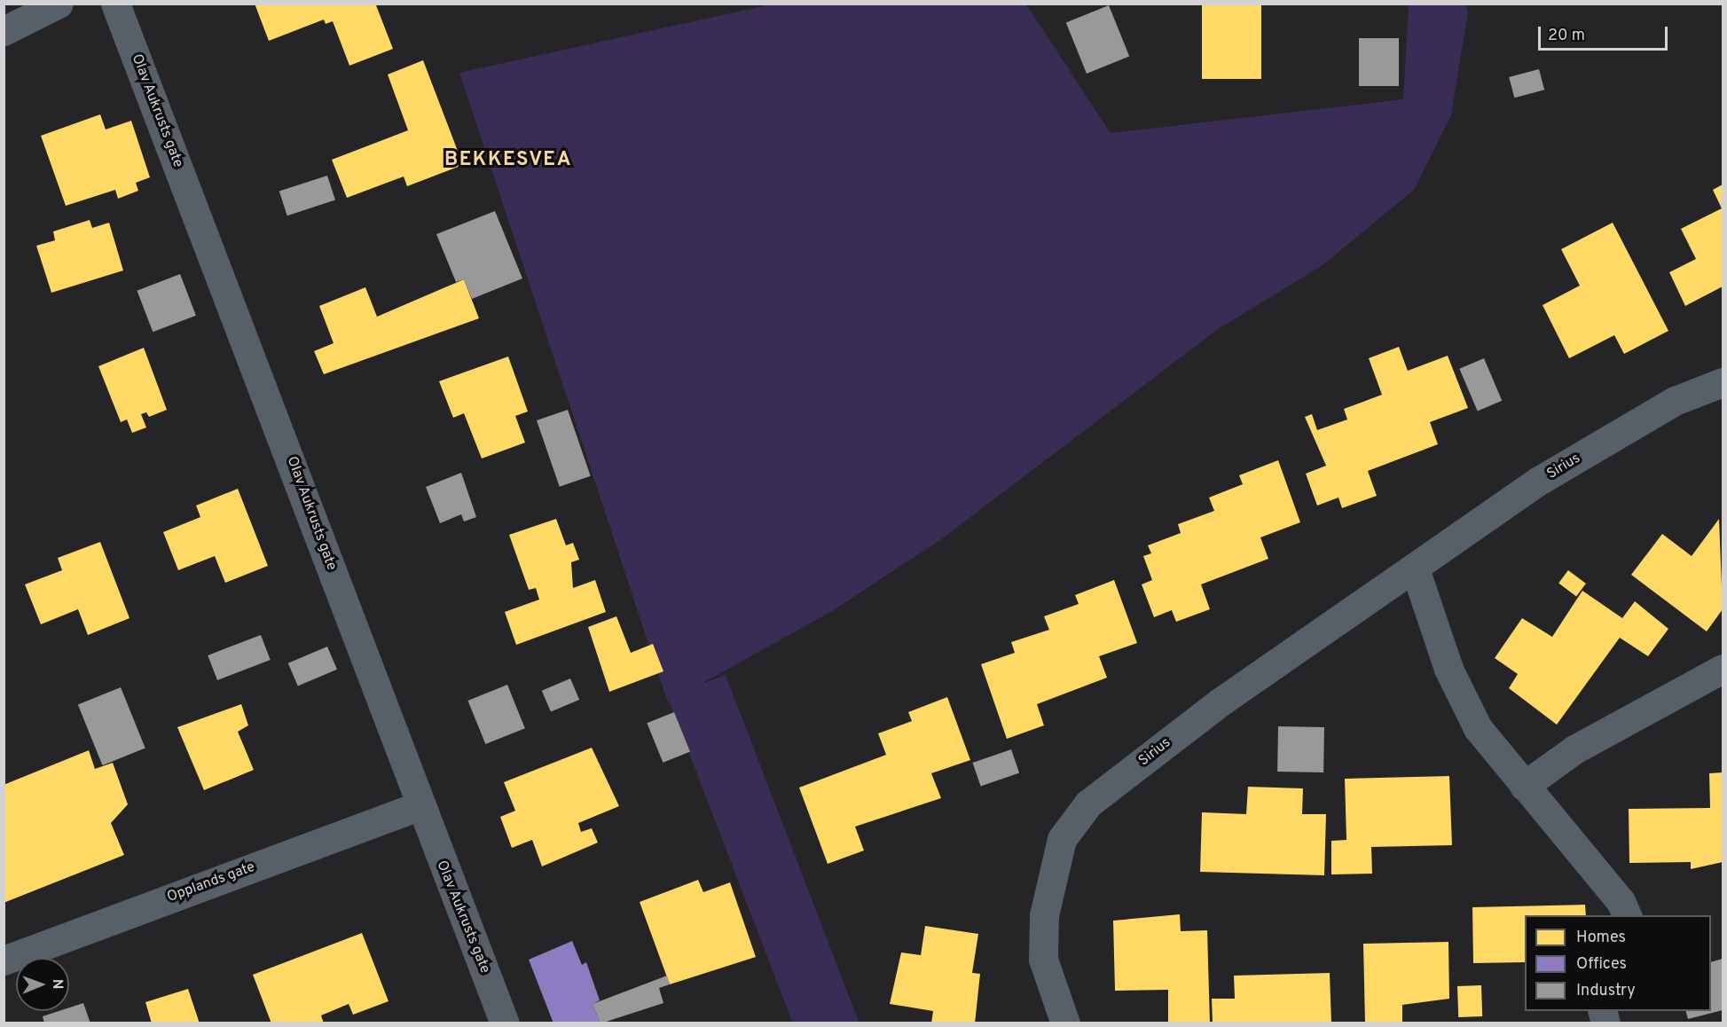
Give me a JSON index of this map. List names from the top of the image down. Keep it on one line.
{"streets":{"street":["Olav Aukrusts gate","Sirius","Opplands gate"]},"crossings":[["Olav Aukrusts gate","Opplands gate"]],"districts":["BEKKESVEA"],"legend":["Homes","Offices","Industry"],"scale_bar":"20 m","north":"right"}
